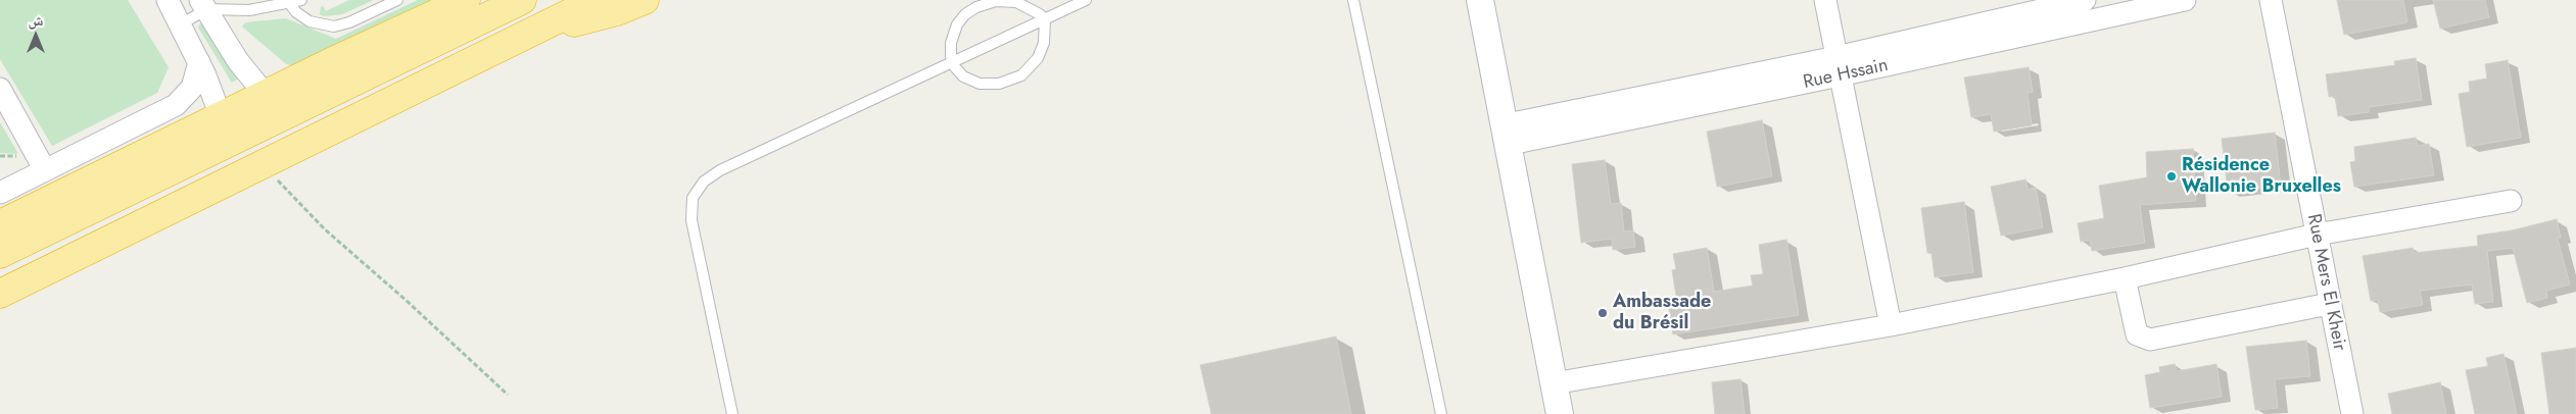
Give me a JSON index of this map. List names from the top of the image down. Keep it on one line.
{"streets":{"street":["Rue Hssain","Rue Mers El Kheir"]},"places":["Résidence Wallonie Bruxelles","Ambassade du Brésil"],"north":"top"}
